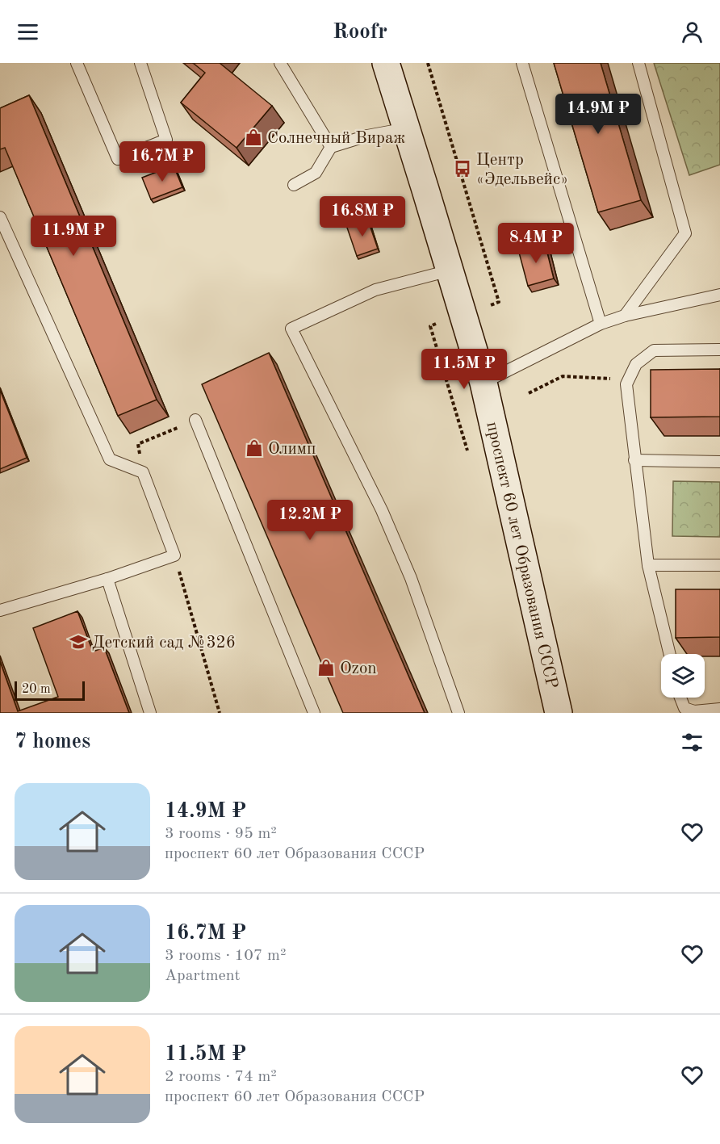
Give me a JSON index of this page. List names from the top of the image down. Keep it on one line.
{"streets":{"main road":["проспект 60 лет Образования СССР"]},"places":{"shop":["Солнечный Вираж","Олимп","Ozon"],"bus stop":["Центр «Эдельвейс»"],"school or university":["Детский сад №326"]},"scale_bar":"20 m","page":{"header":"Roofr","price":["14.9M ₽","16.7M ₽","16.8M ₽","11.9M ₽","8.4M ₽","11.5M ₽","12.2M ₽"],"scale":"20 m","heading":"7 homes","list":[{"name":"14.9M ₽","note":"3 rooms · 95 m² · проспект 60 лет Образования СССР"},{"name":"16.7M ₽","note":"3 rooms · 107 m² · Apartment"},{"name":"11.5M ₽","note":"2 rooms · 74 m² · проспект 60 лет Образования СССР"}]}}
